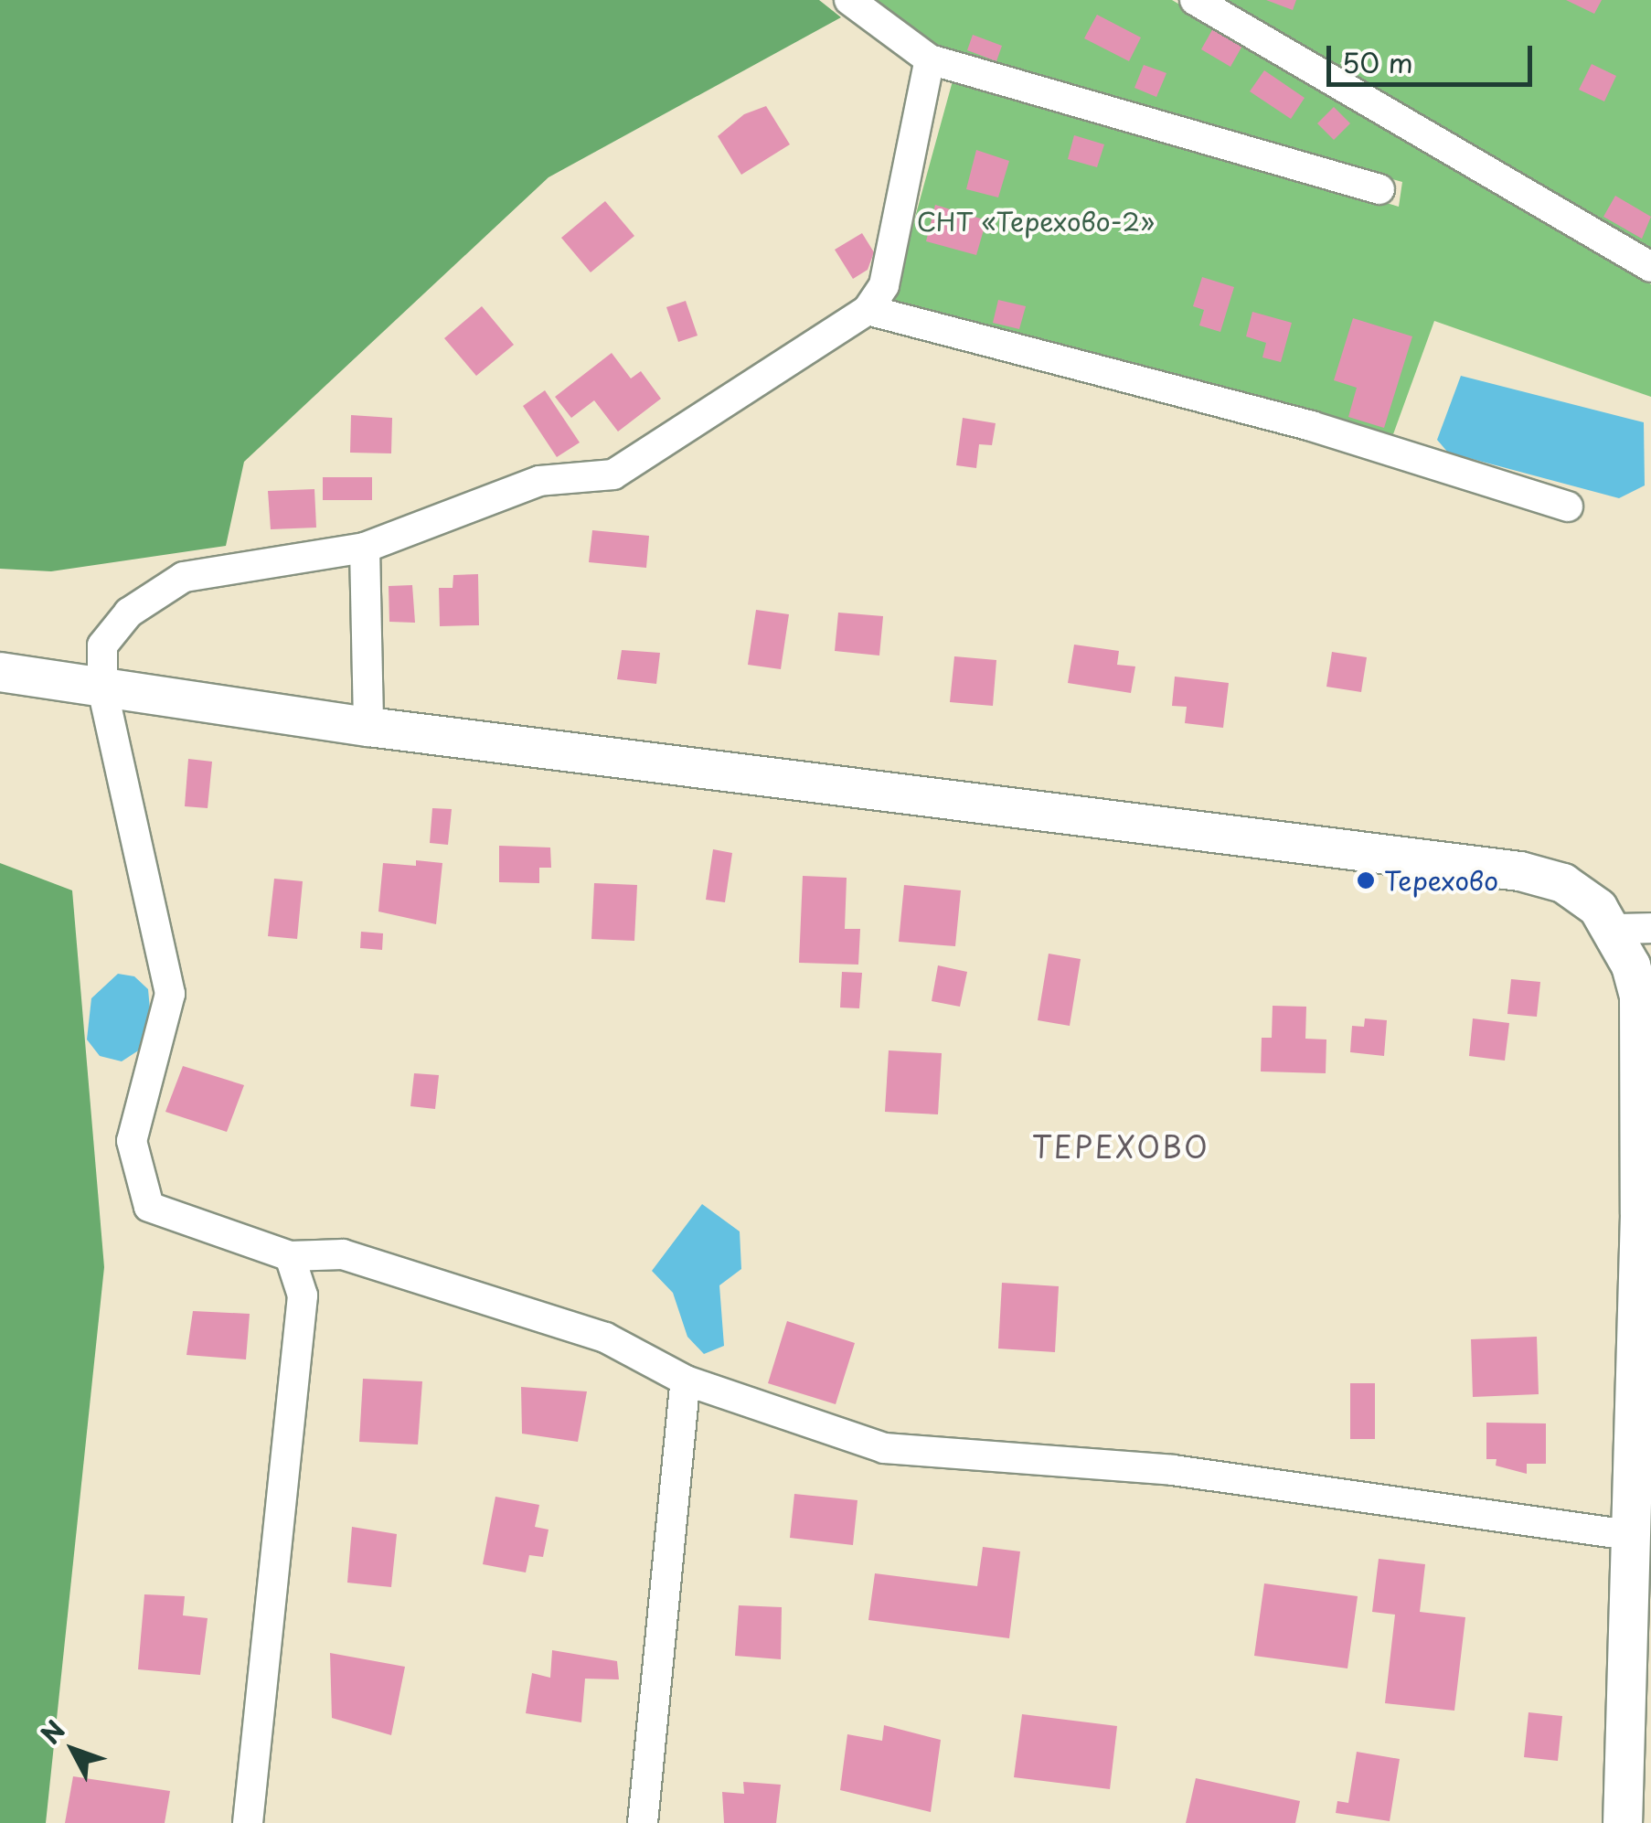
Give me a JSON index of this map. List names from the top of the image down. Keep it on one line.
{"districts":["ТЕРЕХОВО"],"parks":["СНТ «Терехово-2»"],"places":["Терехово"],"scale_bar":"50 m","north":"top left"}
